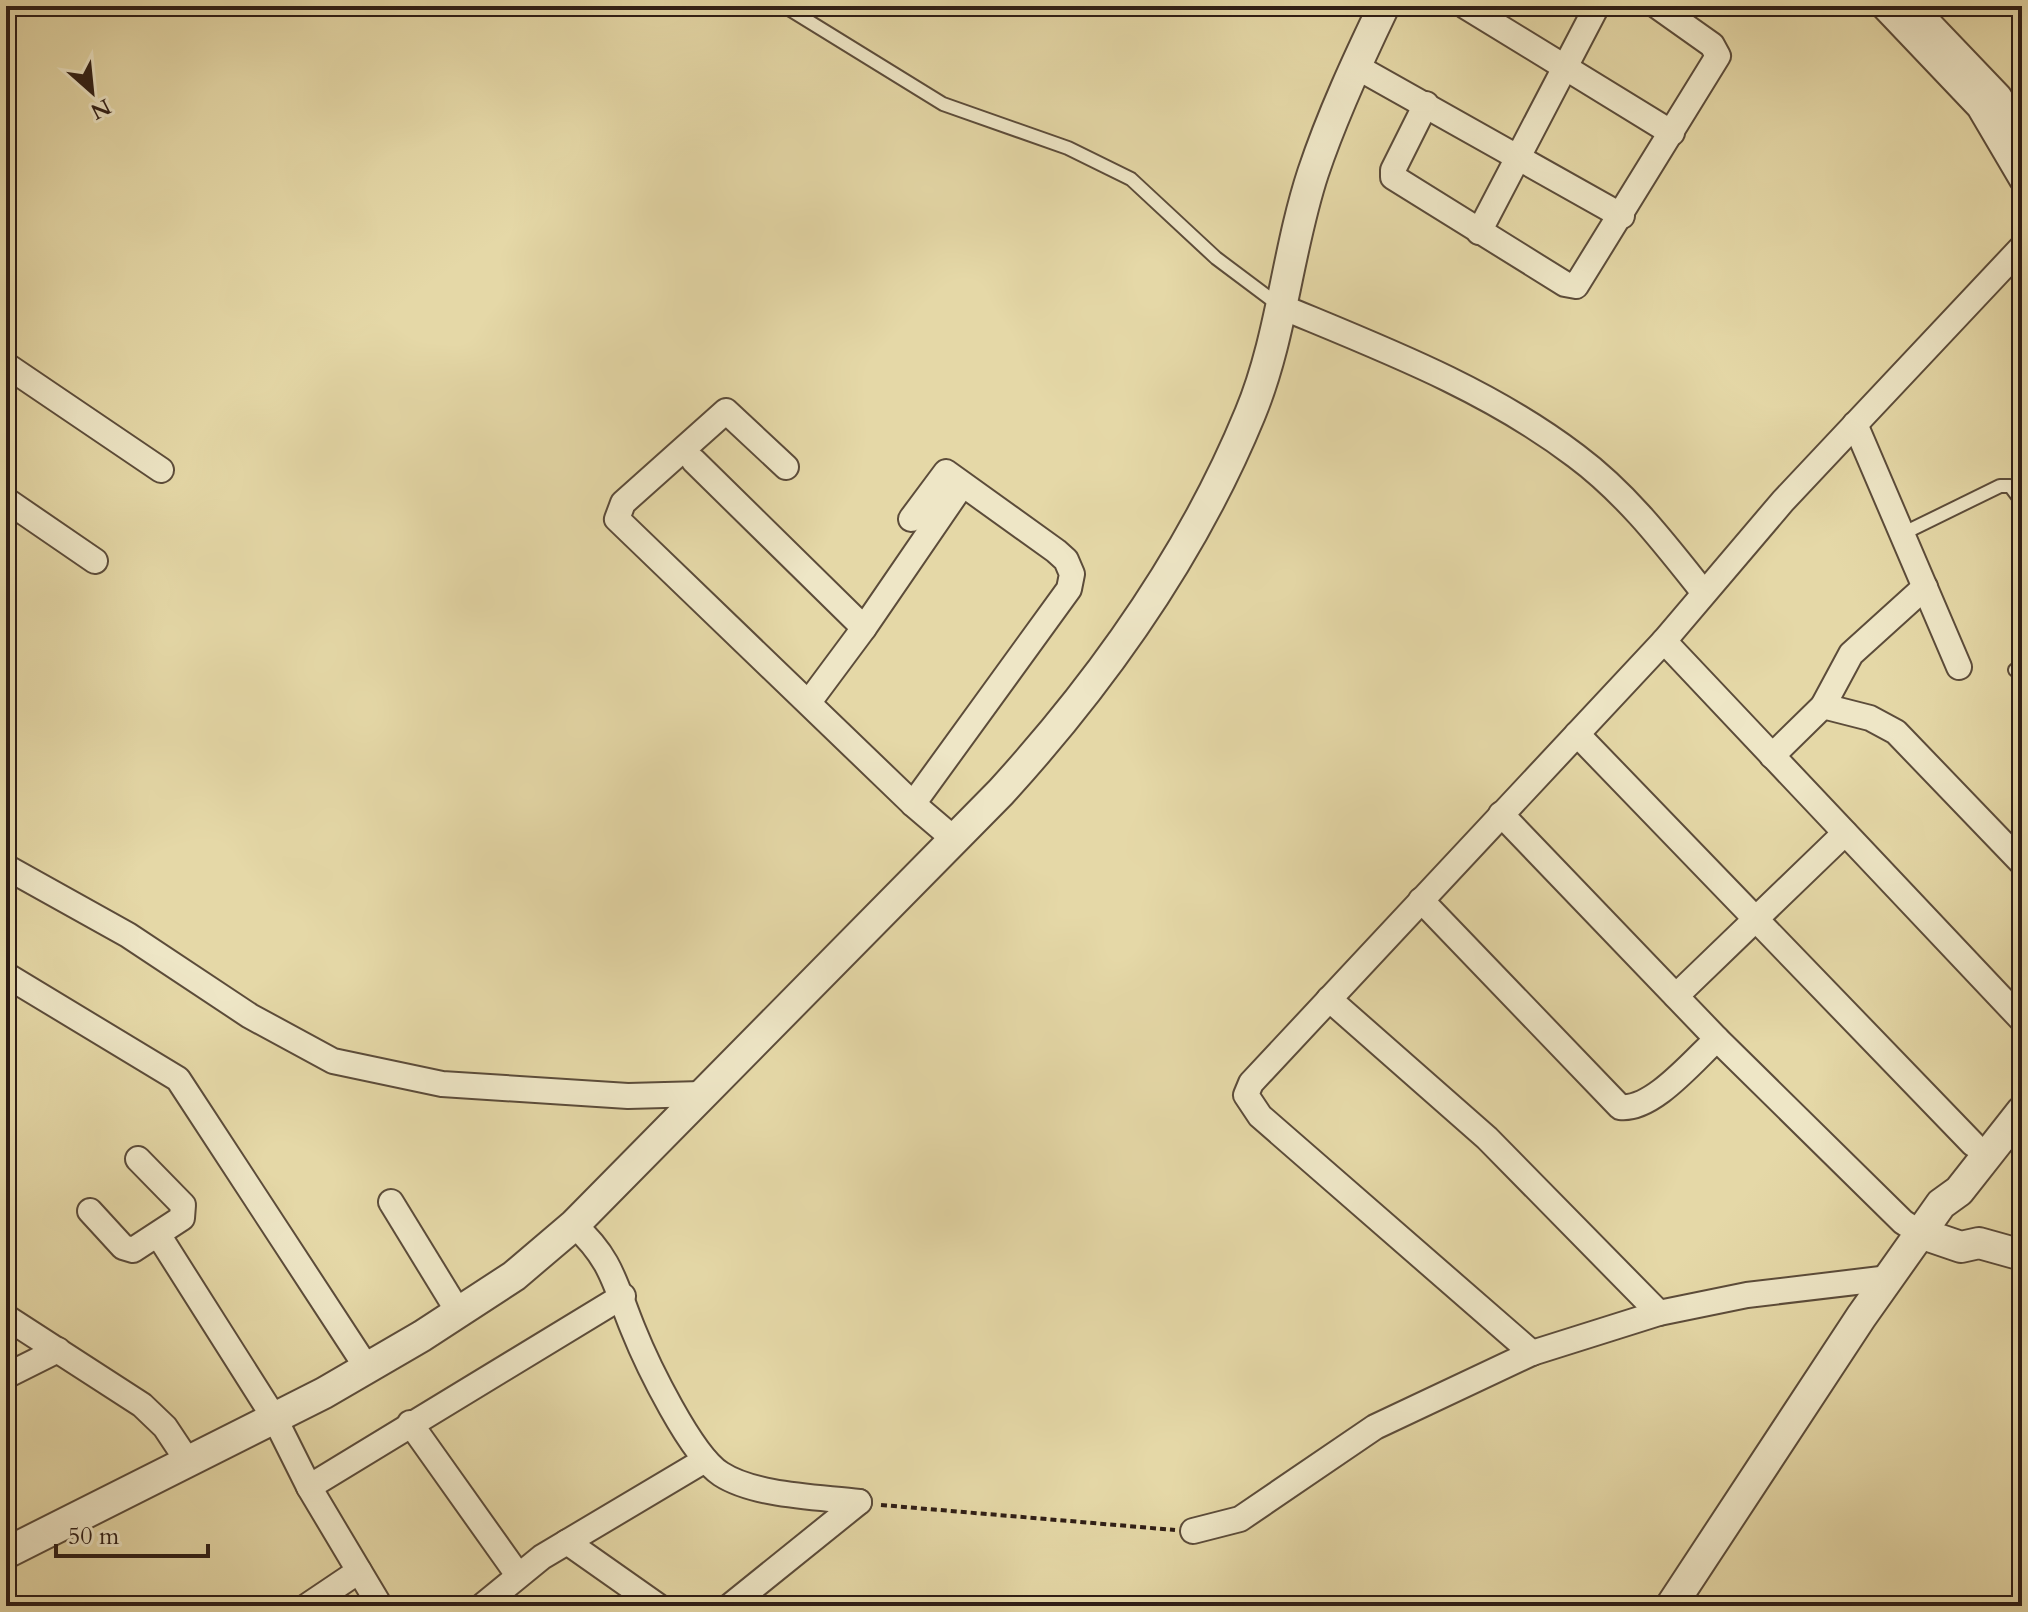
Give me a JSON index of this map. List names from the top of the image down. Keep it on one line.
{"scale_bar":"50 m","north":"bottom right"}
